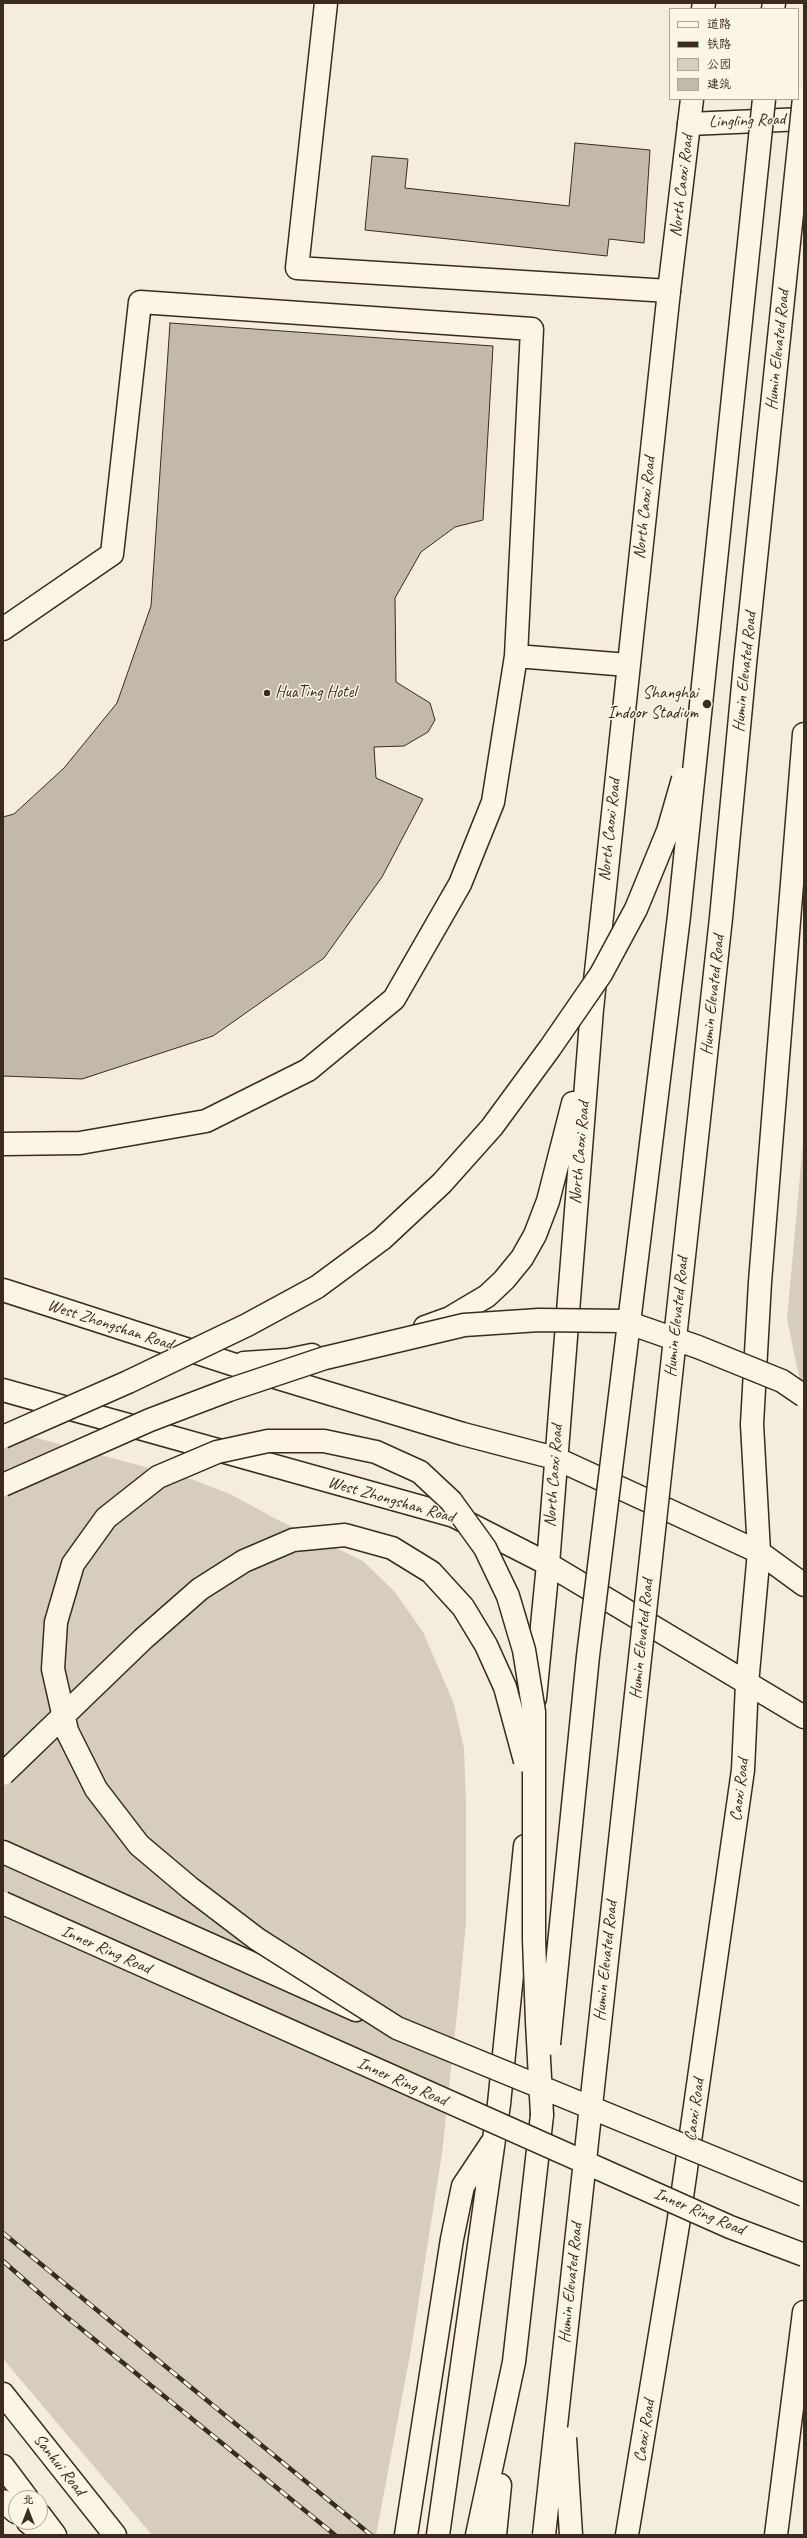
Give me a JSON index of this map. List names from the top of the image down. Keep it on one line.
{"streets":{"main road":["Lingling Road","North Caoxi Road","Humin Elevated Road","West Zhongshan Road","Caoxi Road","Inner Ring Road","Sanhui Road"]},"crossings":[["Lingling Road","North Caoxi Road"],["North Caoxi Road","West Zhongshan Road"],["West Zhongshan Road","Caoxi Road"]],"places":["HuaTing Hotel","Shanghai Indoor Stadium"],"legend":["道路","铁路","公园","建筑"],"north":"top"}
